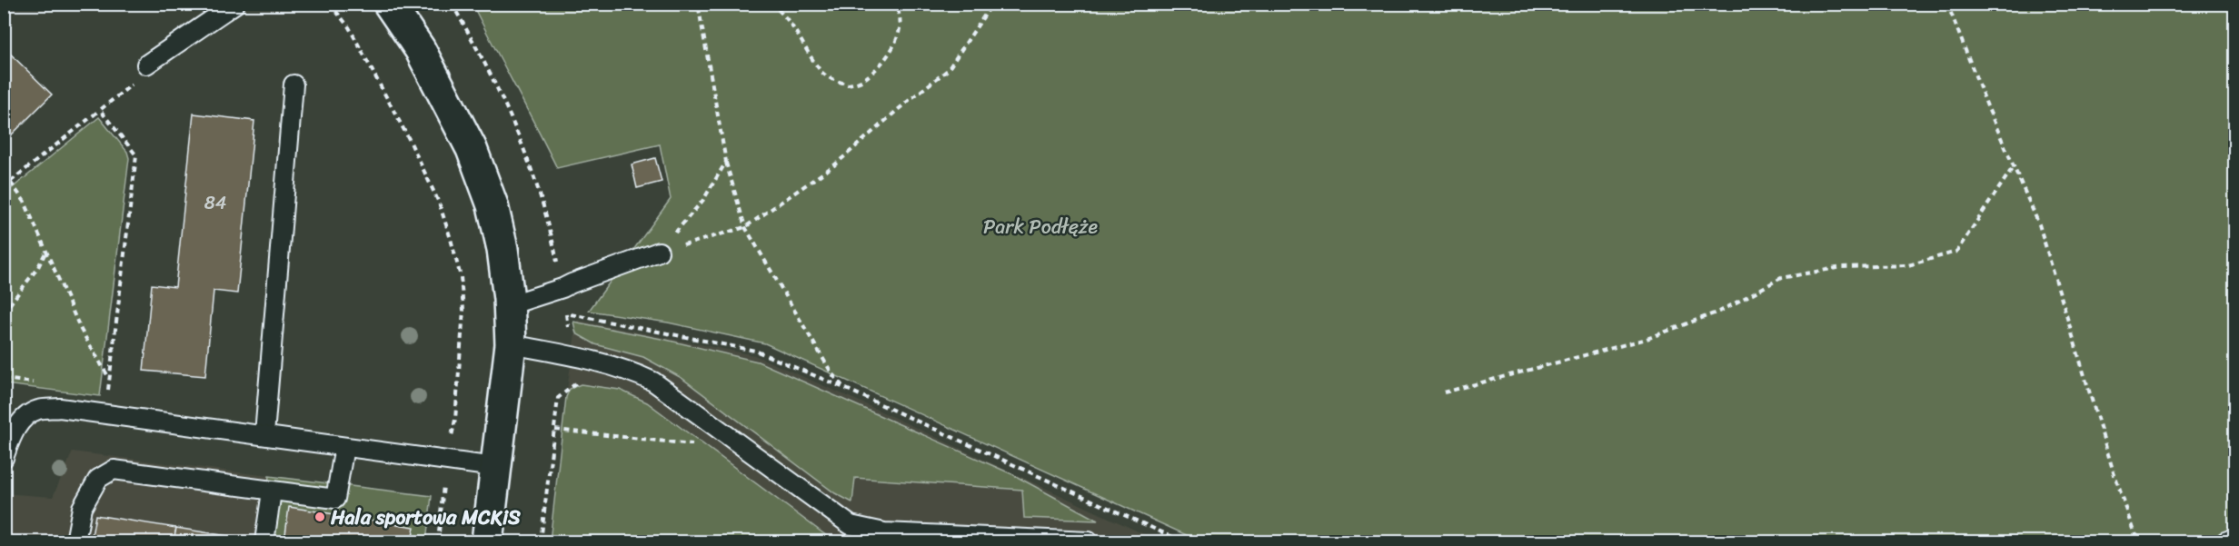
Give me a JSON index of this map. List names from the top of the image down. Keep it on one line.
{"parks":["Park Podłęże"],"places":["Hala sportowa MCKiS"],"house_numbers":["84"]}
